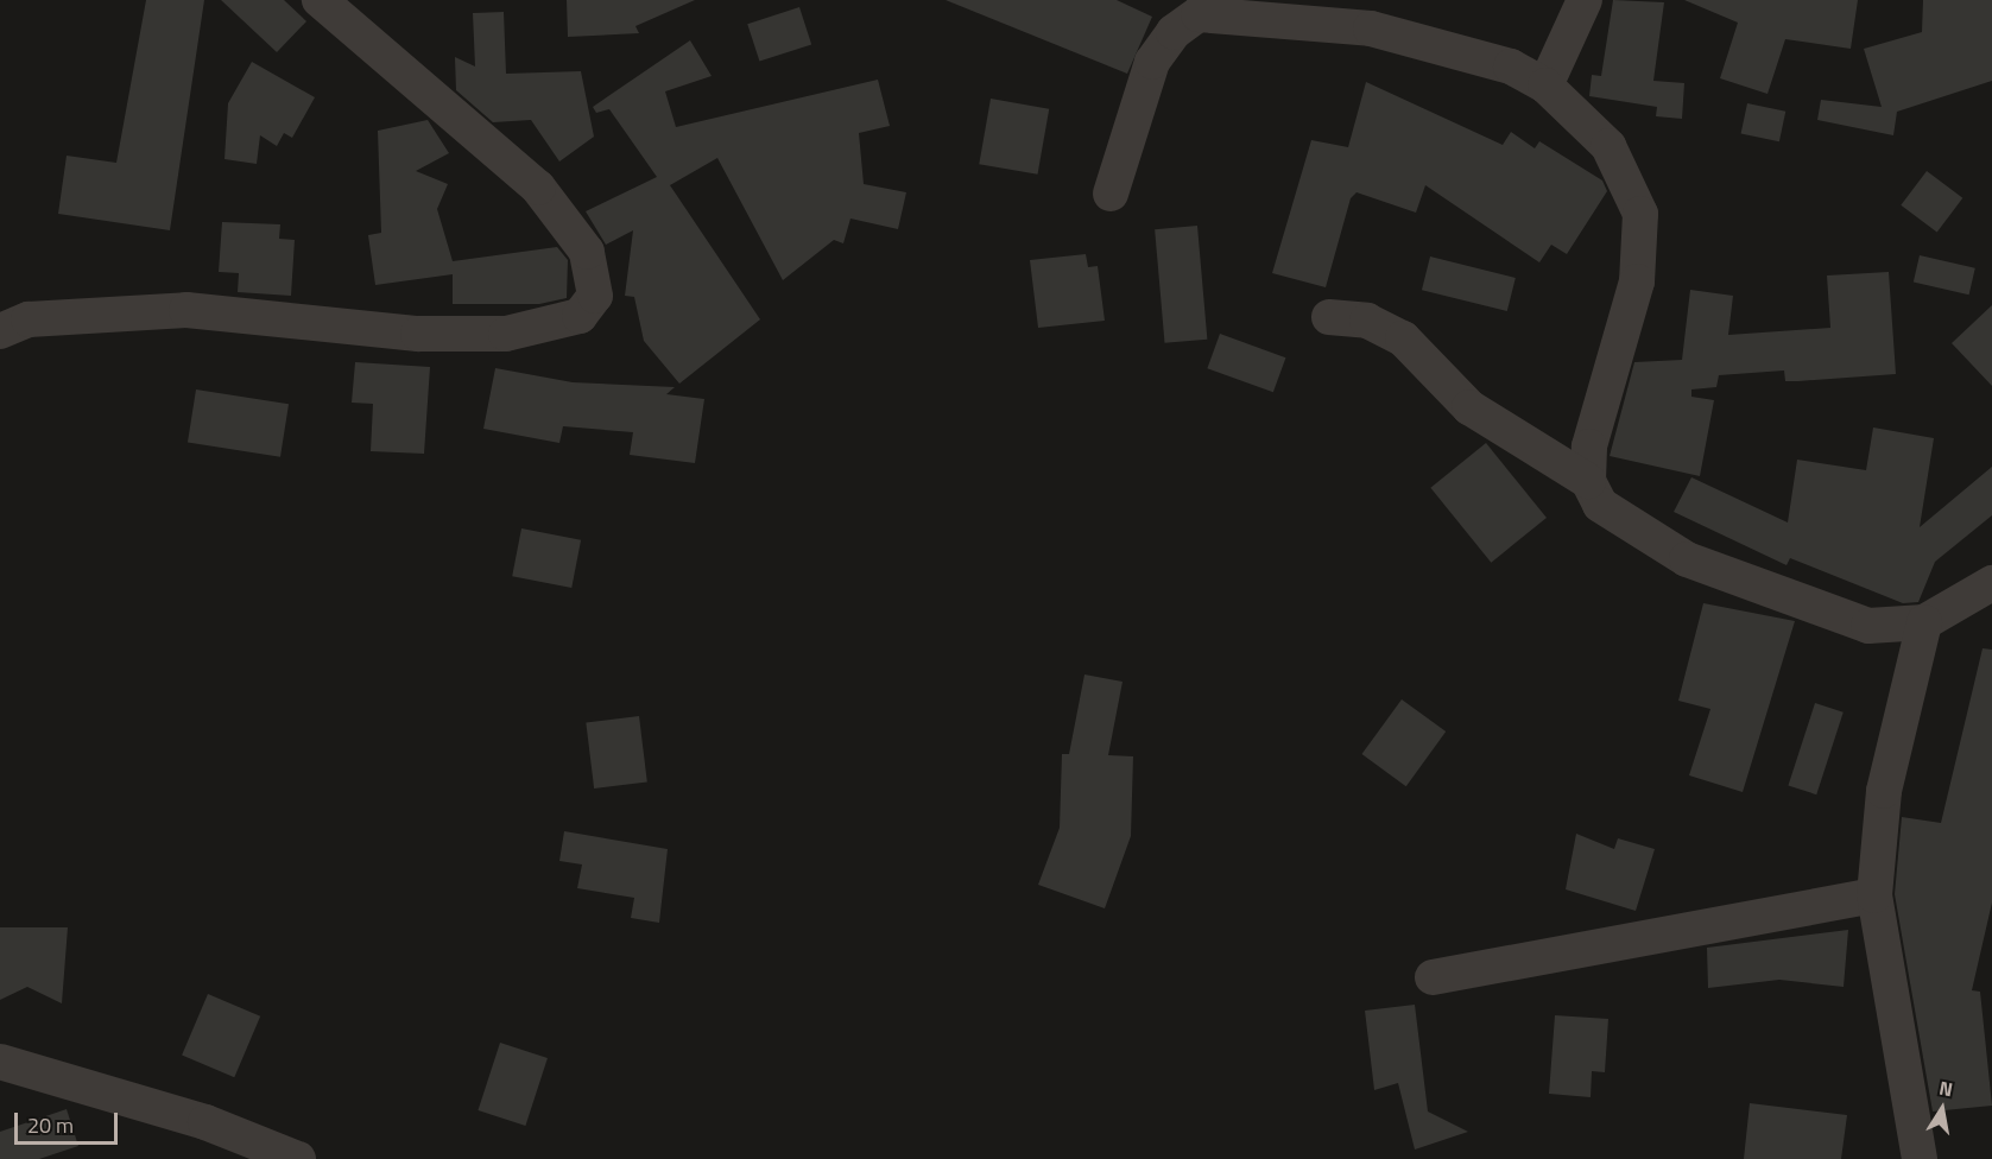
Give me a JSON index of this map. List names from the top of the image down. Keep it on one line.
{"scale_bar":"20 m","north":"top"}
